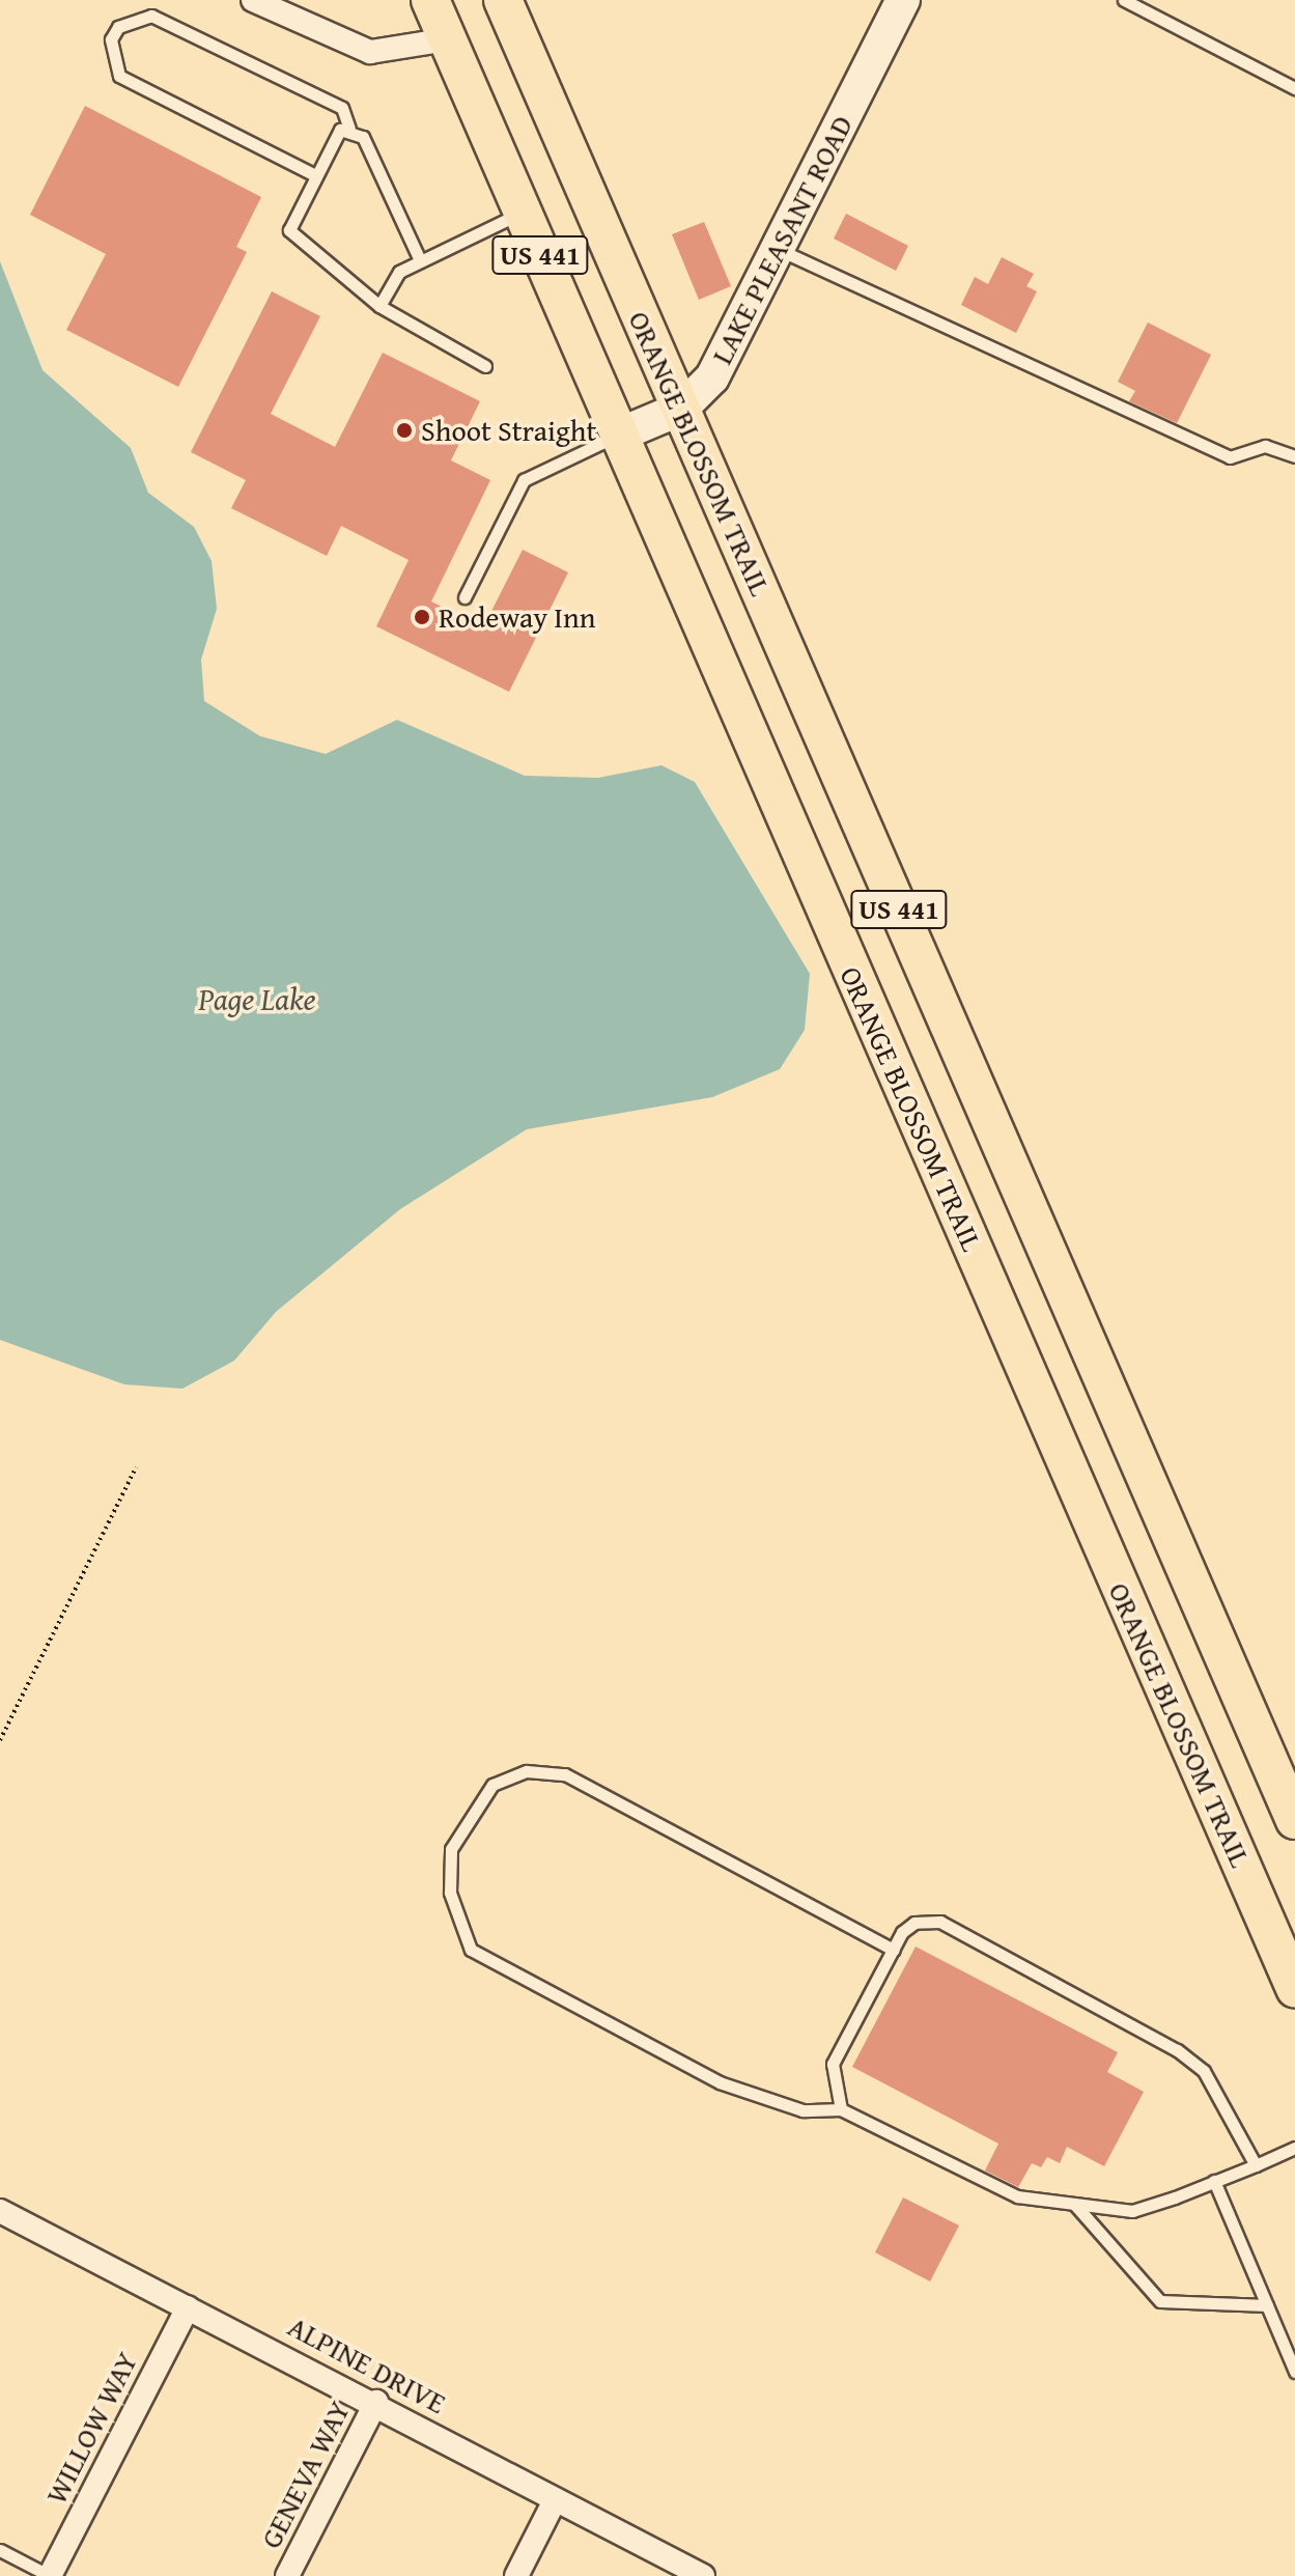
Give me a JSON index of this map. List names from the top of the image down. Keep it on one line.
{"streets":{"main road":["US 441","ORANGE BLOSSOM TRAIL"],"street":["LAKE PLEASANT ROAD","ALPINE DRIVE","WILLOW WAY","GENEVA WAY"]},"crossings":[["LAKE PLEASANT ROAD","ORANGE BLOSSOM TRAIL"],["ALPINE DRIVE","WILLOW WAY"],["ALPINE DRIVE","GENEVA WAY"]],"water":["Page Lake"],"places":["Shoot Straight","Rodeway Inn"]}
